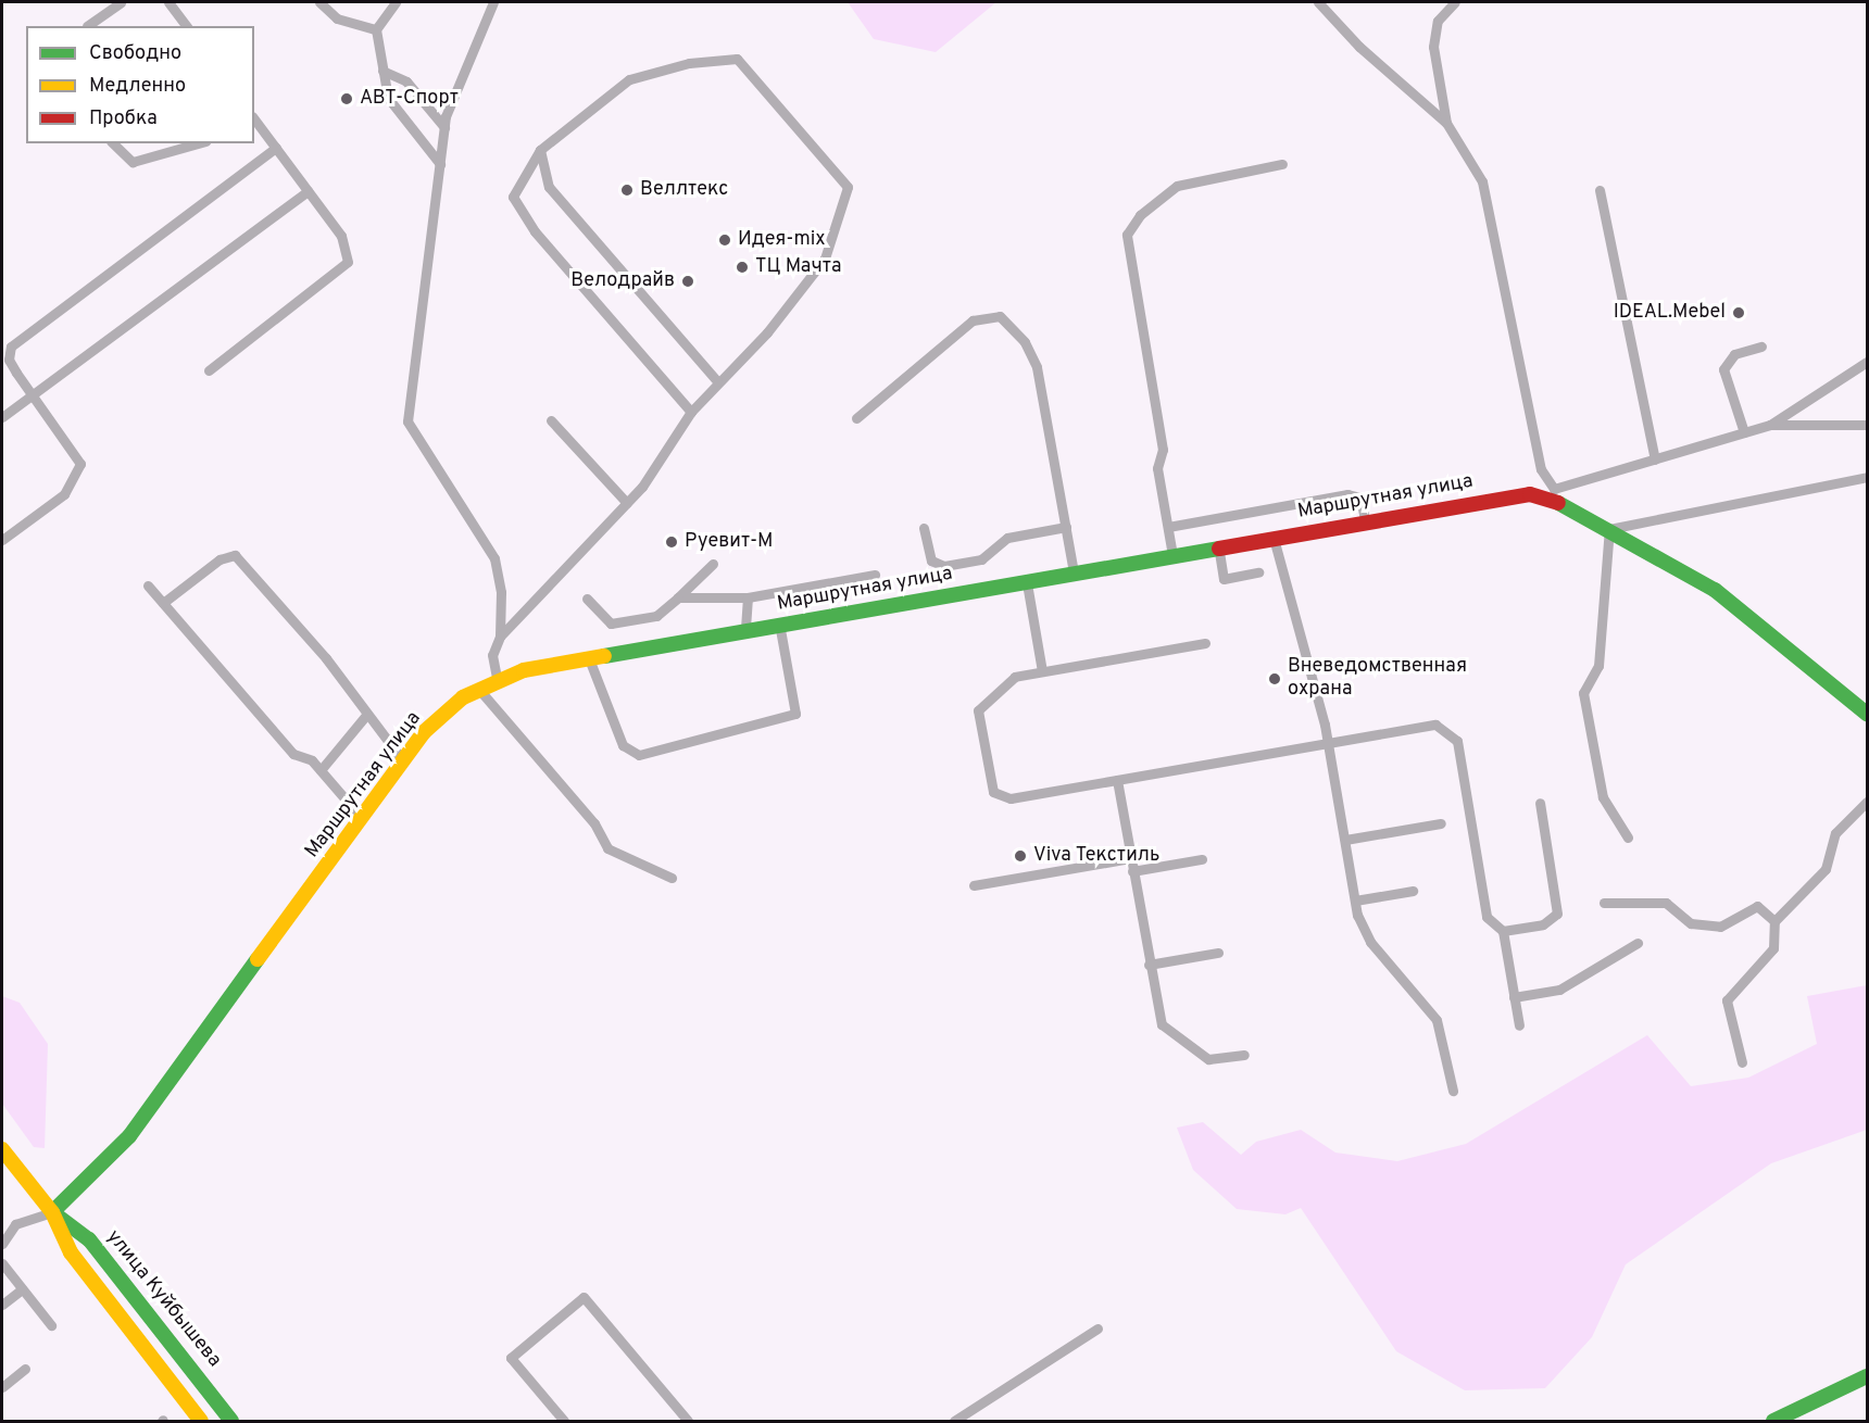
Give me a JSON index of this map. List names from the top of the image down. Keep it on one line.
{"streets":{"street":["Маршрутная улица","улица Куйбышева"]},"crossings":[["Маршрутная улица","улица Куйбышева"]],"places":["АВТ-Спорт","Веллтекс","Идея-mix","ТЦ Мачта","Велодрайв","IDEAL.Mebel","Руевит-М","Вневедомственная охрана","Viva Текстиль"],"legend":["Свободно","Медленно","Пробка"]}
